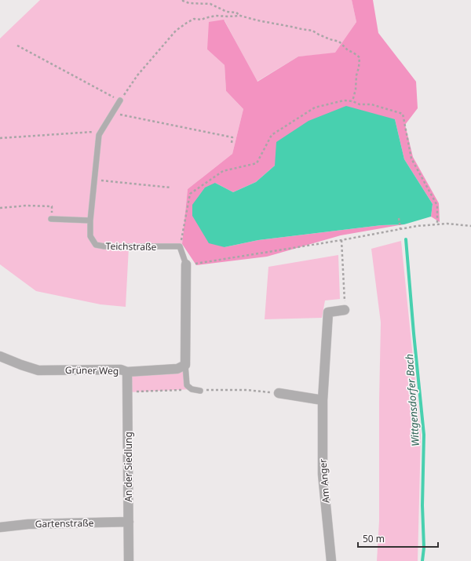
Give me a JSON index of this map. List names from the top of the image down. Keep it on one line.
{"streets":{"street":["Grüner Weg","An der Siedlung","Am Anger","Gartenstraße"],"lane":["Teichstraße"]},"crossings":[["Grüner Weg","An der Siedlung"],["An der Siedlung","Gartenstraße"]],"water":["Wittgensdorfer Bach"],"scale_bar":"50 m"}
